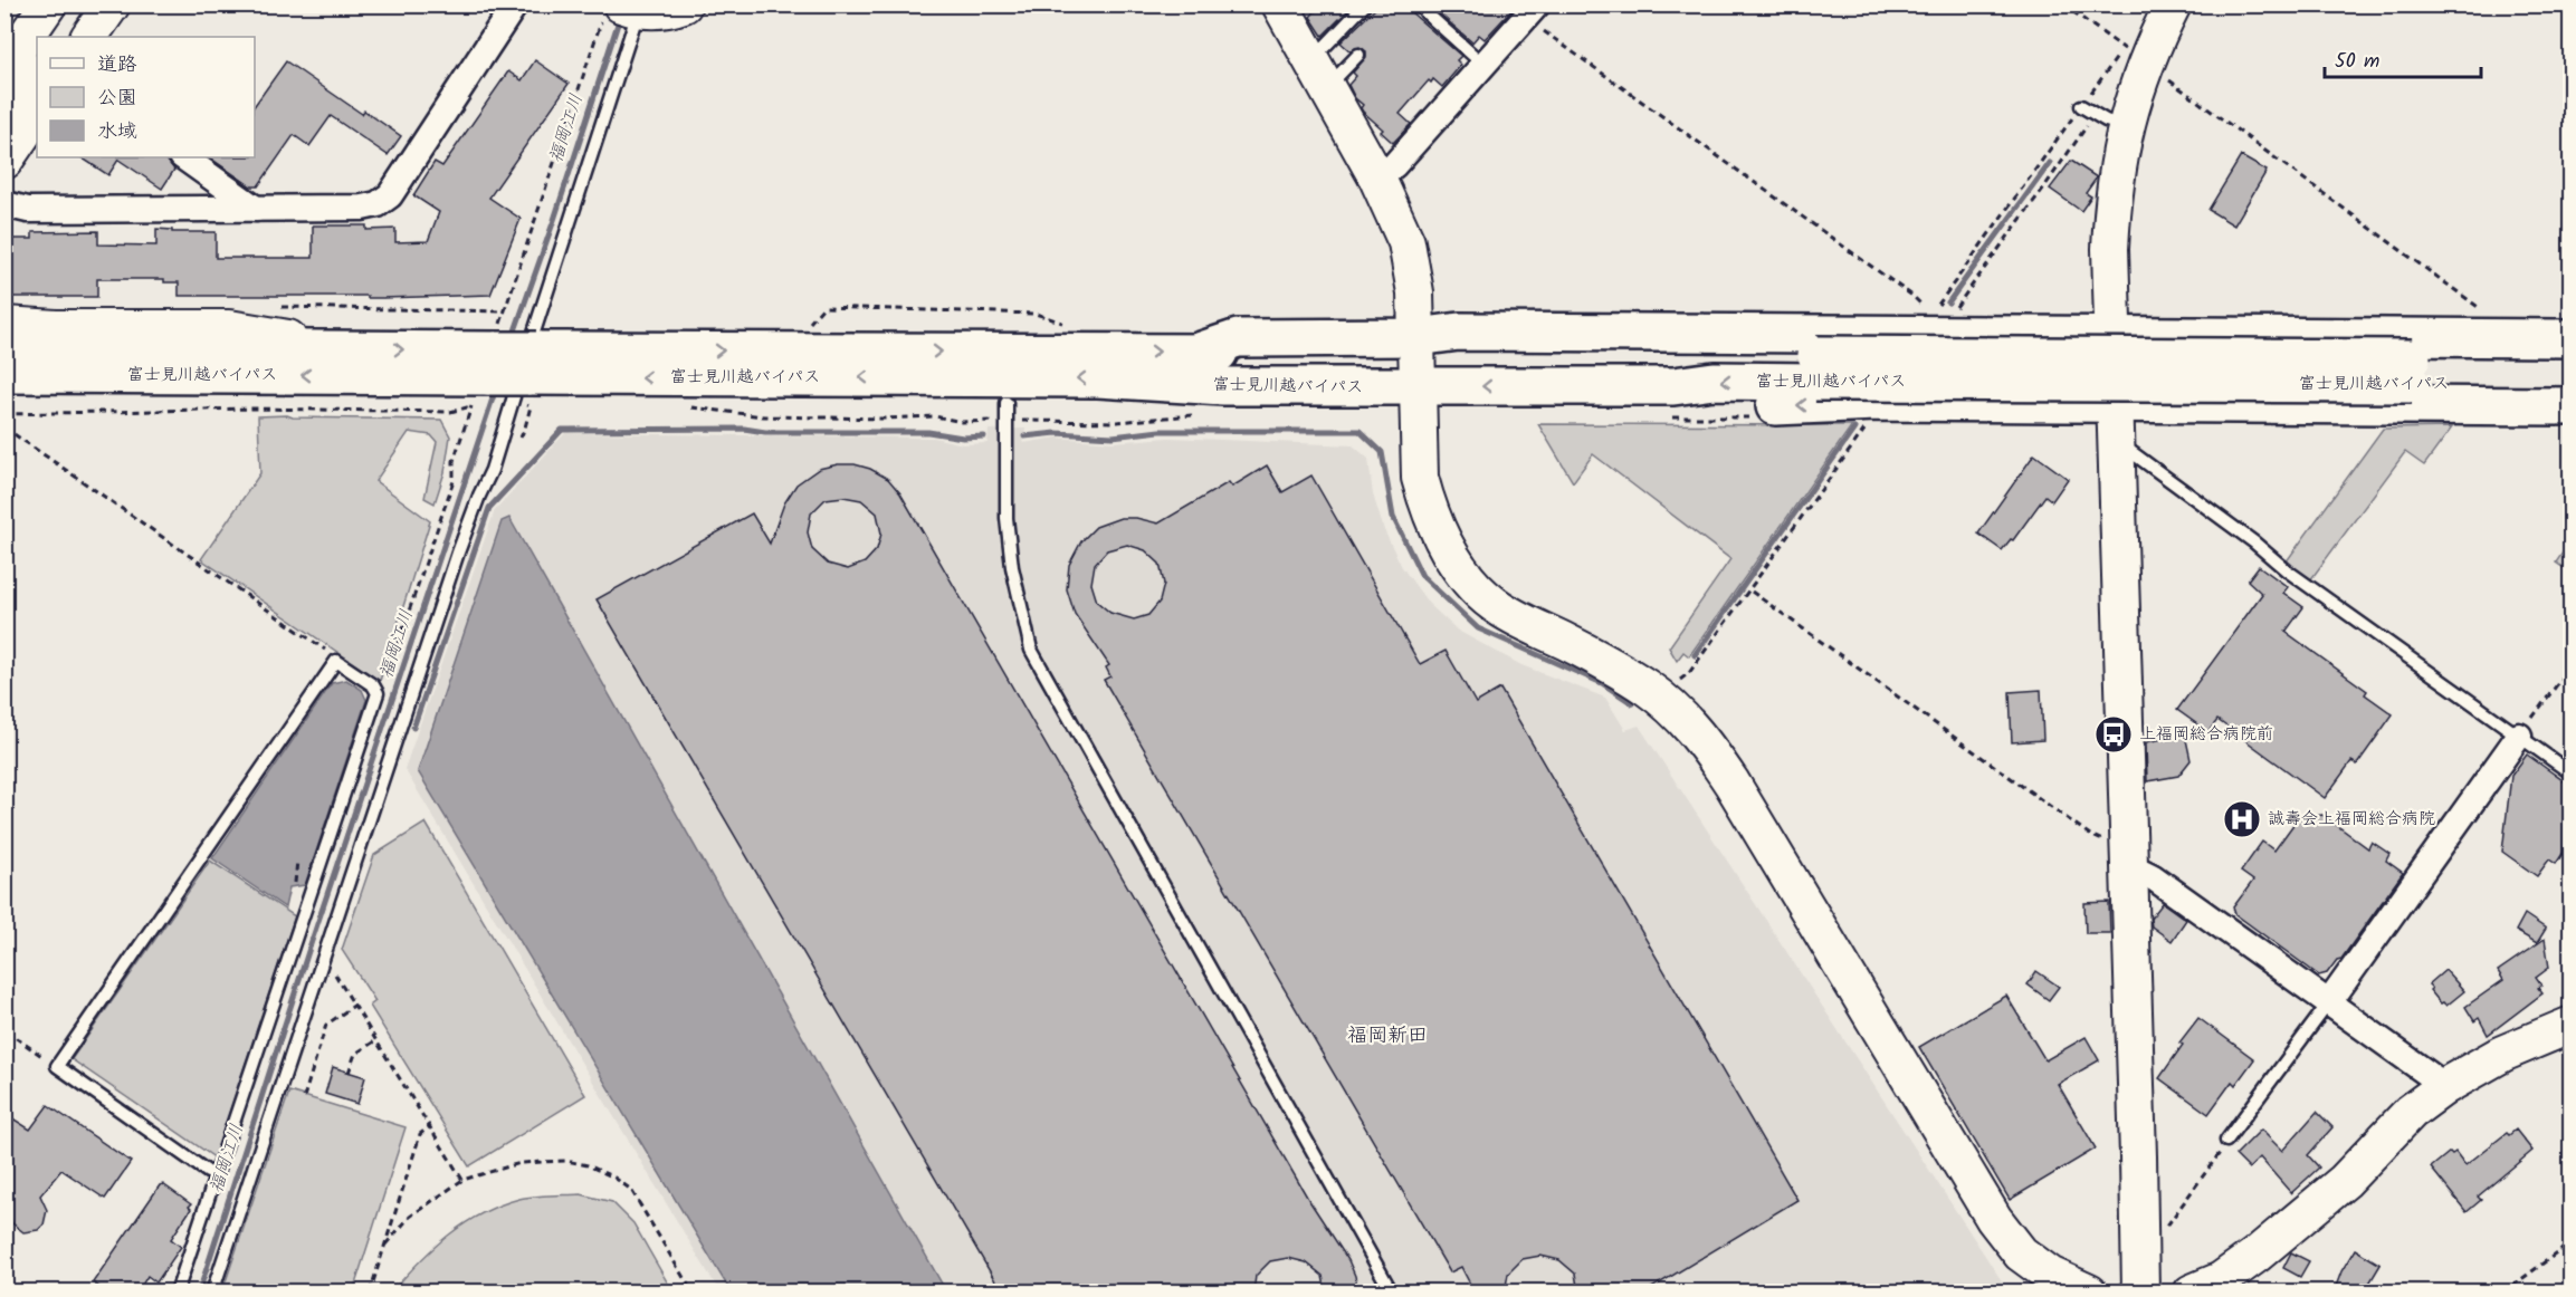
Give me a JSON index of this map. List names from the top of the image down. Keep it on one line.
{"streets":{"highway":["富士見川越バイパス"]},"districts":["福岡新田"],"water":["福岡江川"],"places":{"bus stop":["上福岡総合病院前"],"hospital":["誠壽会上福岡総合病院"]},"legend":["道路","公園","水域"],"scale_bar":"50 m"}
